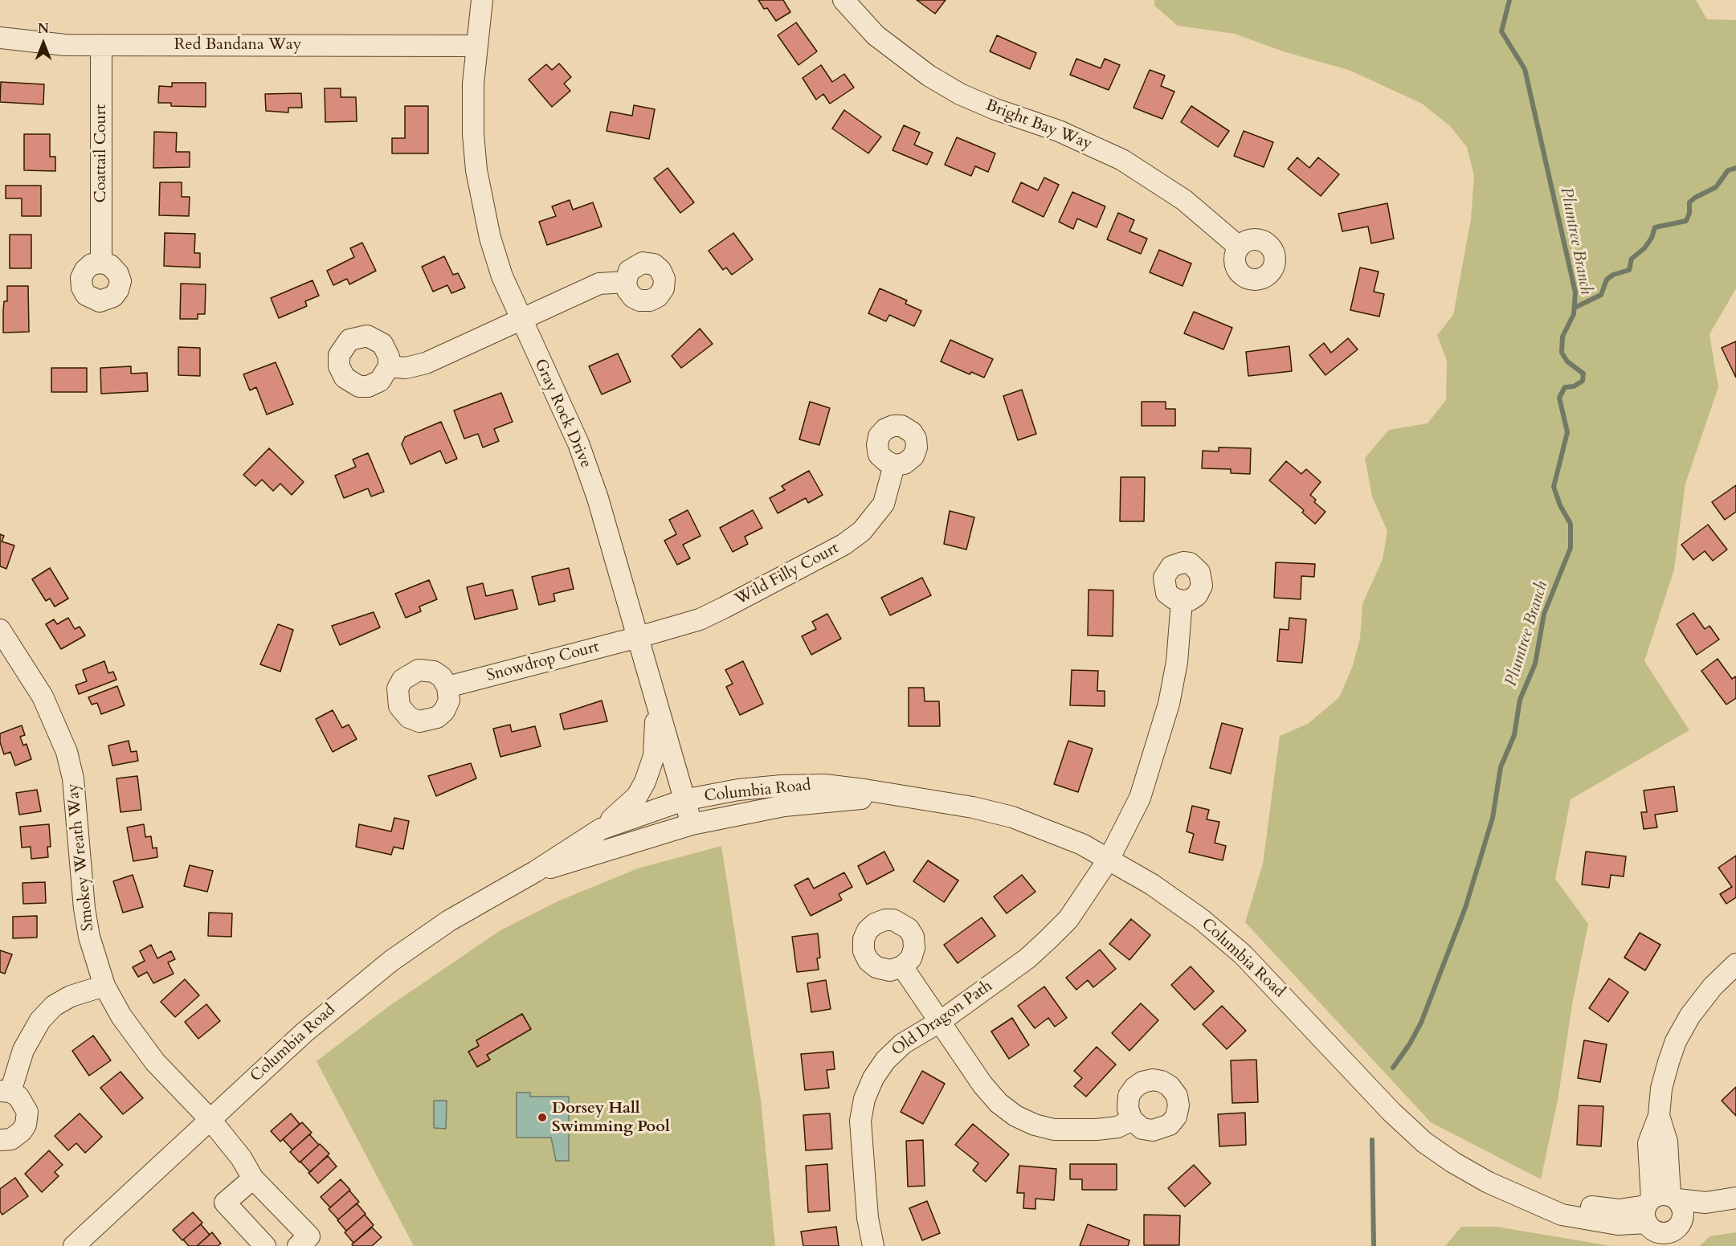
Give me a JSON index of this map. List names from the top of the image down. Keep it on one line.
{"streets":{"street":["Red Bandana Way","Bright Bay Way","Coattail Court","Gray Rock Drive","Wild Filly Court","Snowdrop Court","Columbia Road","Smokey Wreath Way","Old Dragon Path"]},"crossings":[["Red Bandana Way","Coattail Court"],["Red Bandana Way","Gray Rock Drive"],["Gray Rock Drive","Wild Filly Court"],["Gray Rock Drive","Snowdrop Court"],["Gray Rock Drive","Columbia Road"],["Wild Filly Court","Snowdrop Court"],["Columbia Road","Smokey Wreath Way"],["Columbia Road","Old Dragon Path"]],"water":["Plumtree Branch"],"places":["Dorsey Hall Swimming Pool"],"north":"top"}
